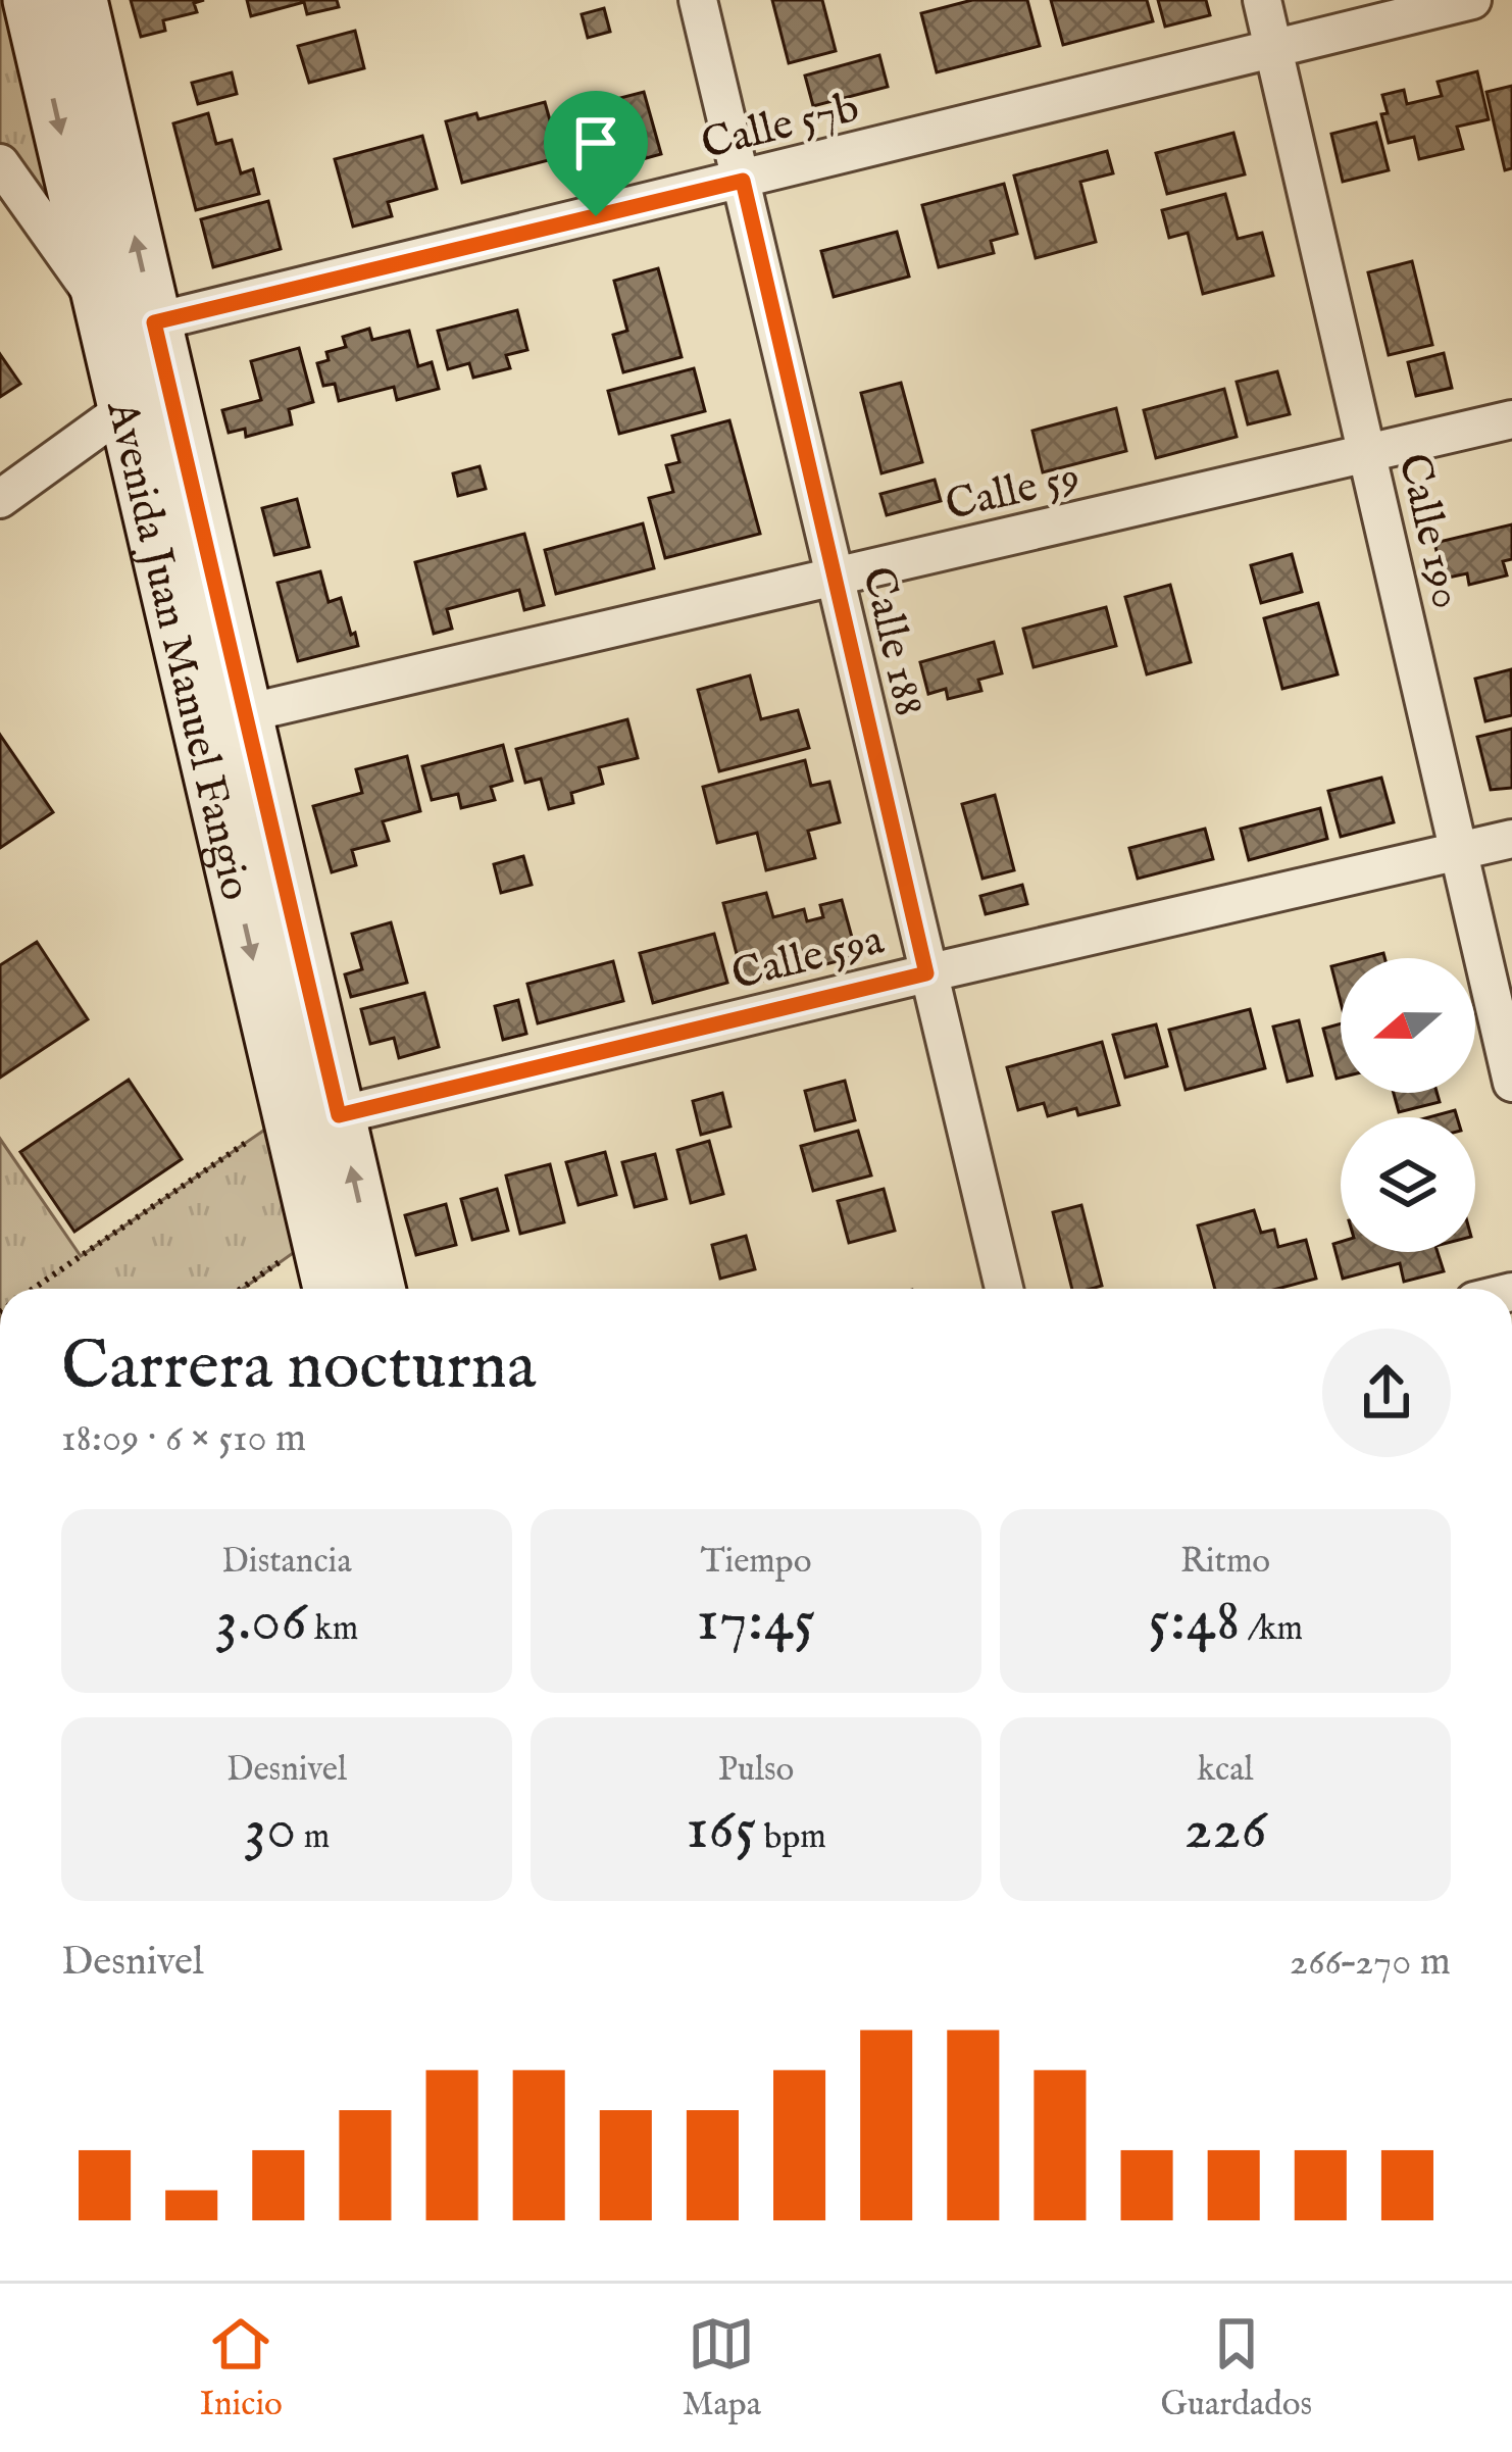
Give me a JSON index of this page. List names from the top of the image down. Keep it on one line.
{"streets":{"main road":["Avenida Juan Manuel Fangio"],"street":["Calle 57b","Calle 59","Calle 190","Calle 188","Calle 59a"]},"crossings":[["Calle 57b","Calle 190"],["Calle 57b","Calle 188"],["Calle 57b","Avenida Juan Manuel Fangio"],["Calle 59","Calle 190"],["Calle 59","Calle 188"],["Calle 59","Avenida Juan Manuel Fangio"],["Calle 190","Calle 59a"],["Calle 188","Calle 59a"],["Avenida Juan Manuel Fangio","Calle 59a"]],"north":"left","page":{"heading":["Carrera nocturna","18:09 · 6 × 510 m"],"stats":[["Distancia","3.06 km"],["Tiempo","17:45"],["Ritmo","5:48 /km"],["Desnivel","30 m"],["Pulso","165 bpm"],["kcal","226"]],"chart":["Desnivel","266–270 m"],"tabs":["Inicio","Mapa","Guardados"]}}
